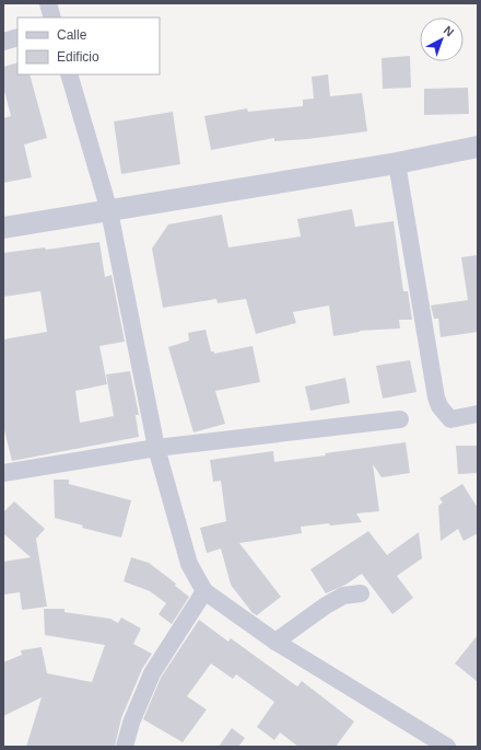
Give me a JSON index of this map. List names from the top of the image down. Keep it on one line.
{"legend":["Calle","Edificio"],"north":"top right"}
